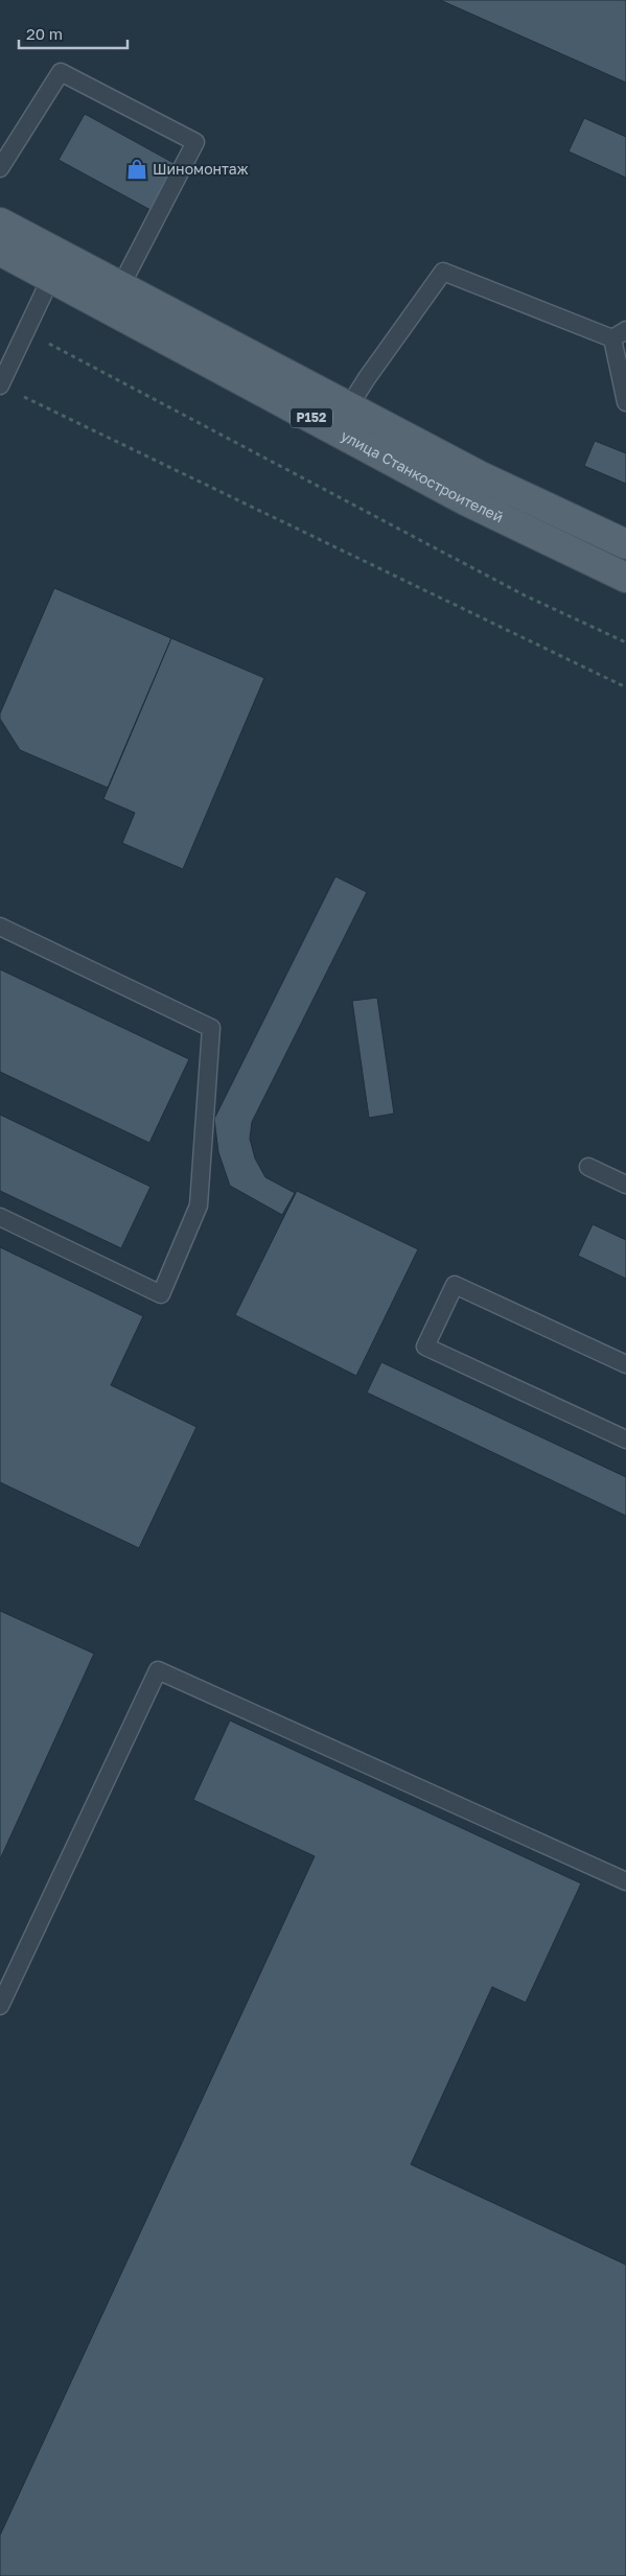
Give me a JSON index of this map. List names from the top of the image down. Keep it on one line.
{"streets":{"main road":["Р152","улица Станкостроителей"]},"places":{"shop":["Шиномонтаж"]},"scale_bar":"20 m"}
